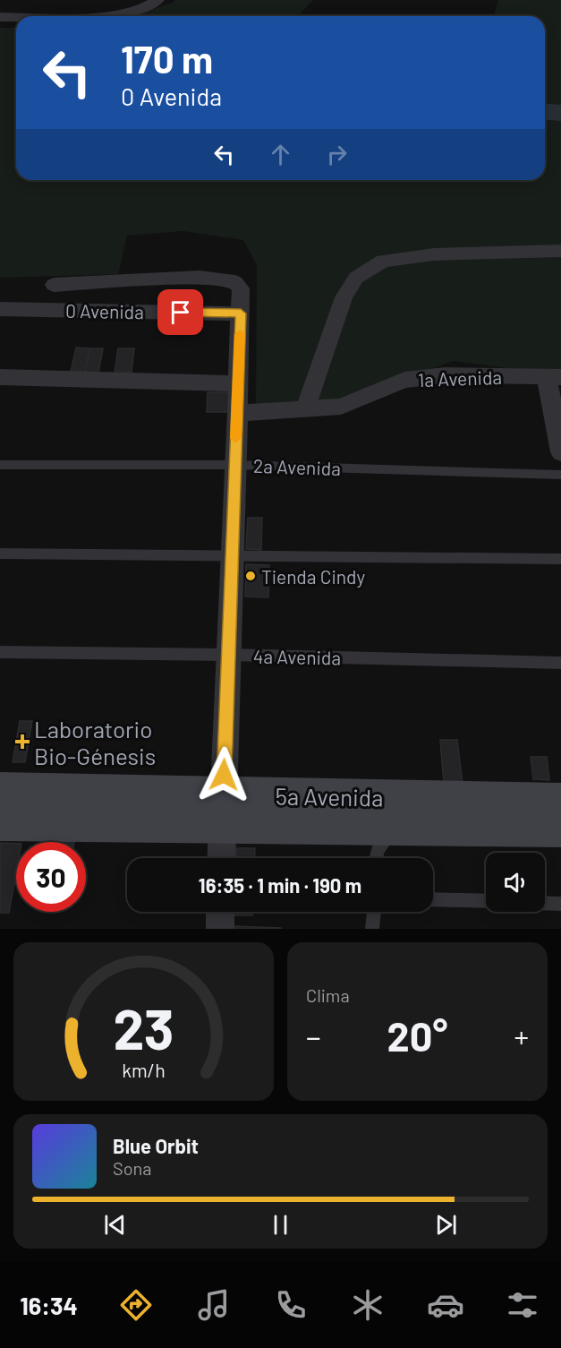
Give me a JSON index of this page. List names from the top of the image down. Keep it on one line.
{"streets":{"street":["0 Avenida","1a Avenida","5a Avenida"],"lane":["2a Avenida","4a Avenida"]},"places":{"other":["Tienda Cindy"],"health":["Laboratorio Bio-Génesis"]},"page":{"turn":["170 m","0 Avenida"],"limit":"30","trip":"16:35 · 1 min · 190 m","tile":"Clima","heat":["−","20°","+"],"song":["Blue Orbit","Sona"],"tabs":"16:34","gauge":["23","km/h"]}}
